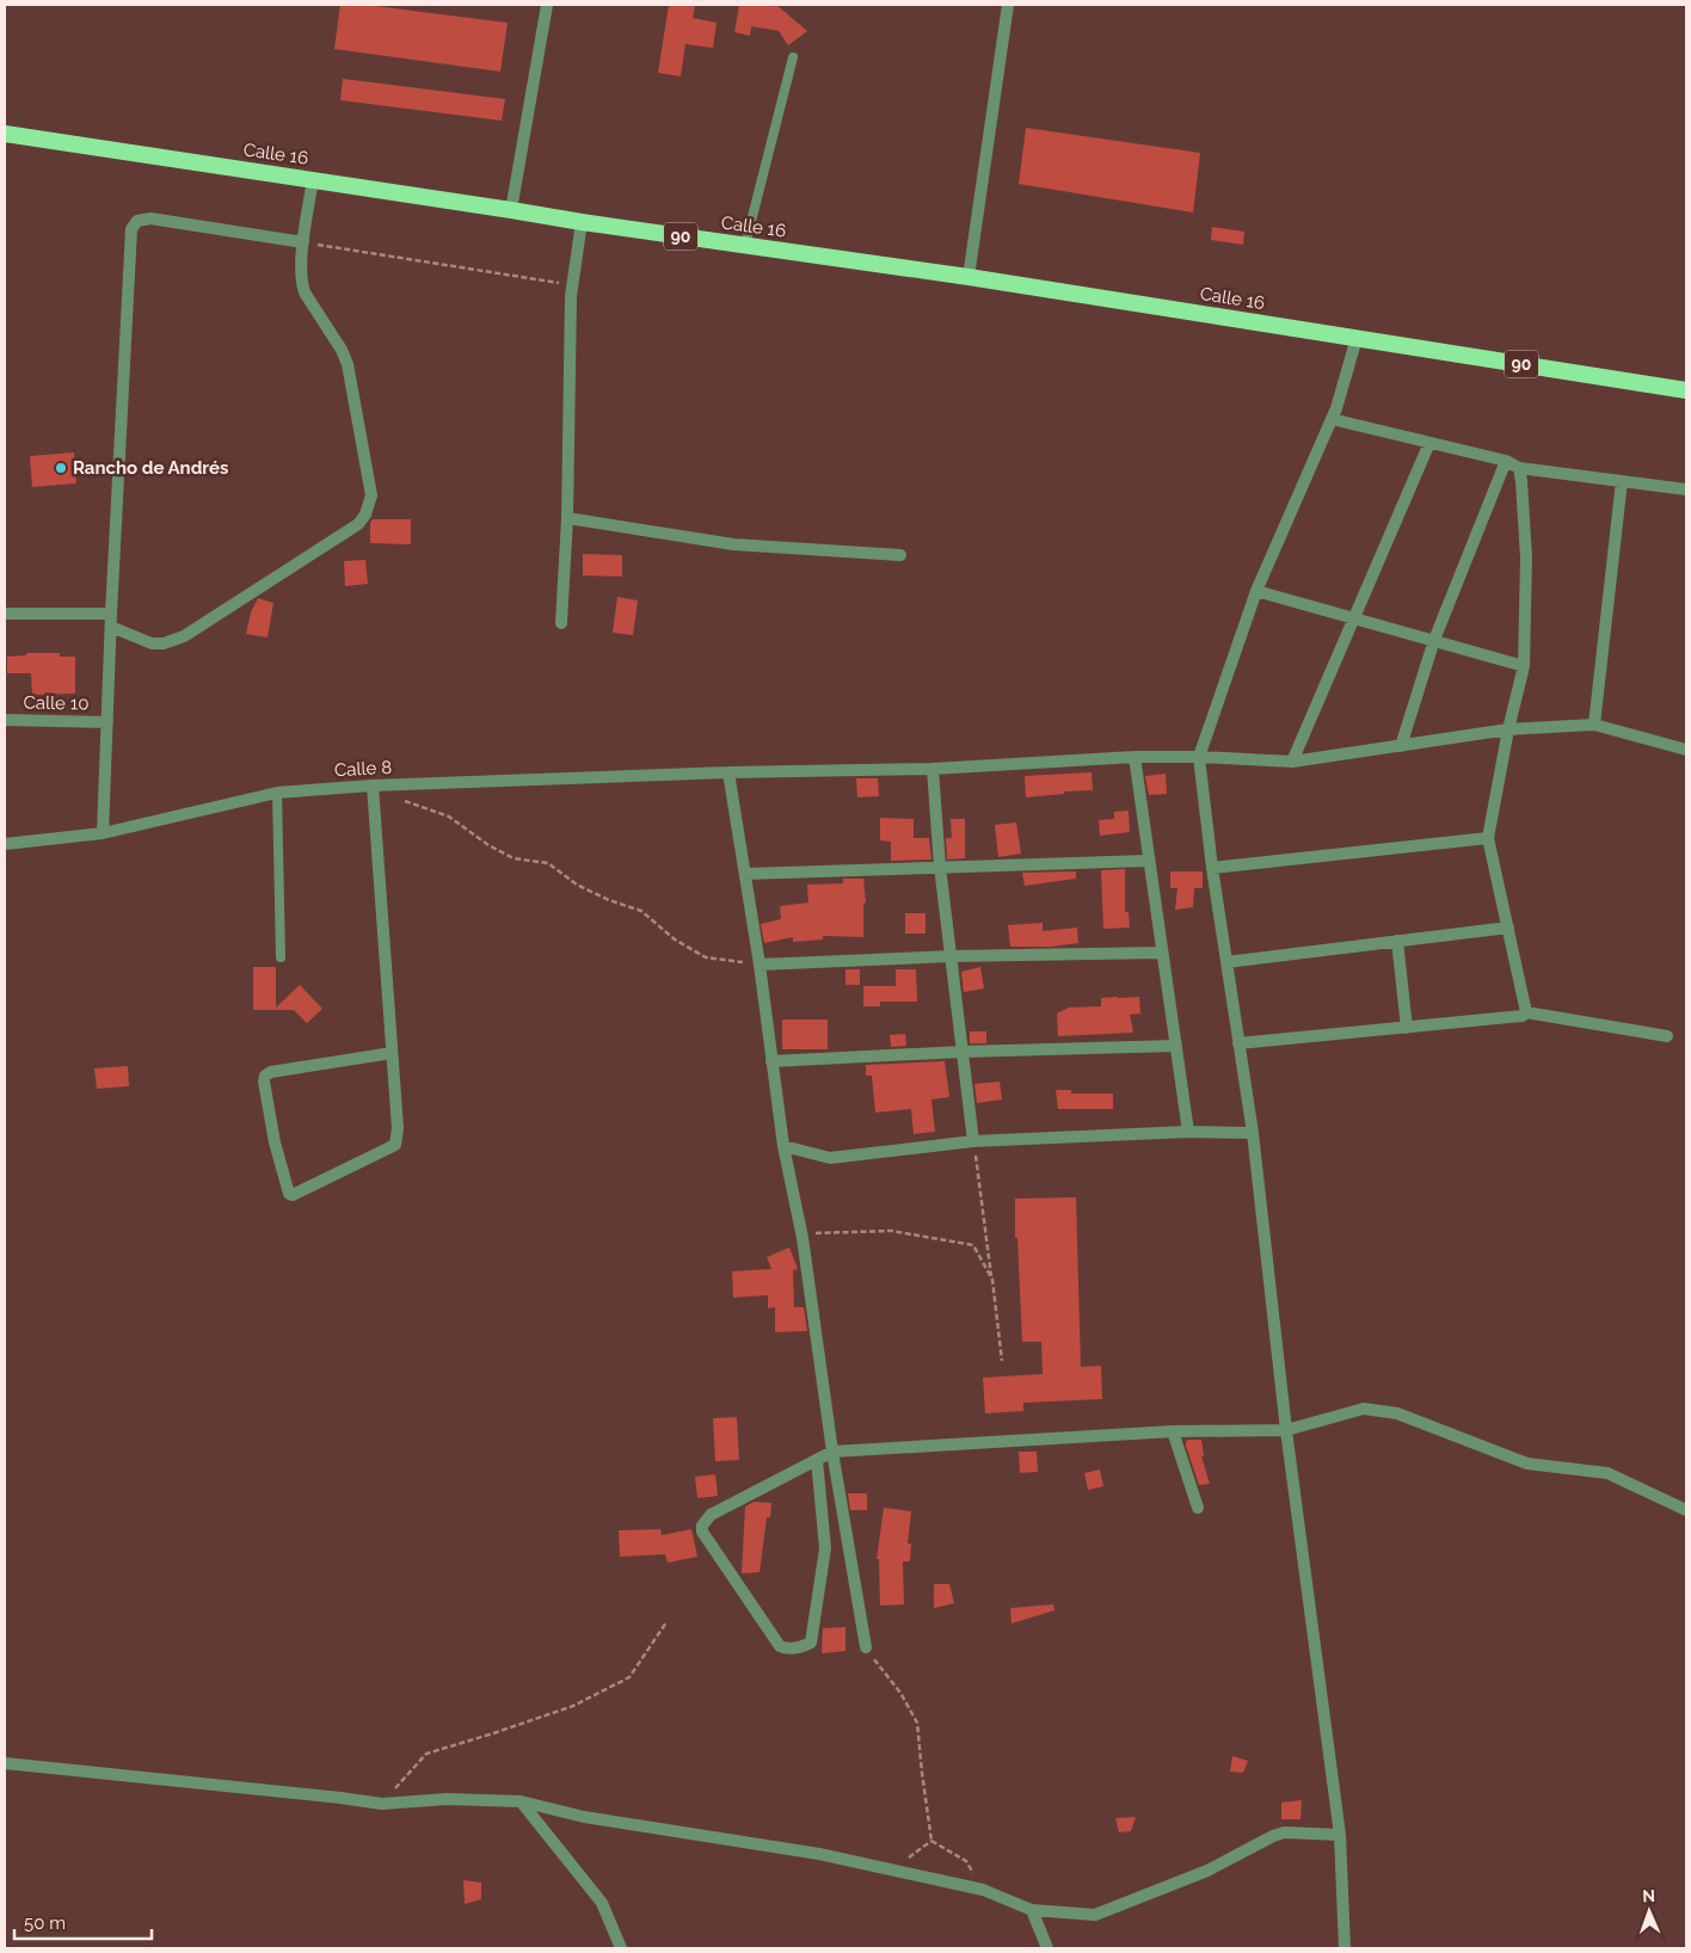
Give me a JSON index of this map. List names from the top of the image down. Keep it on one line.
{"streets":{"highway":["Calle 16","90"],"street":["Calle 10","Calle 8"]},"crossings":[["Calle 16","90"]],"places":["Rancho de Andrés"],"scale_bar":"50 m","north":"top"}
